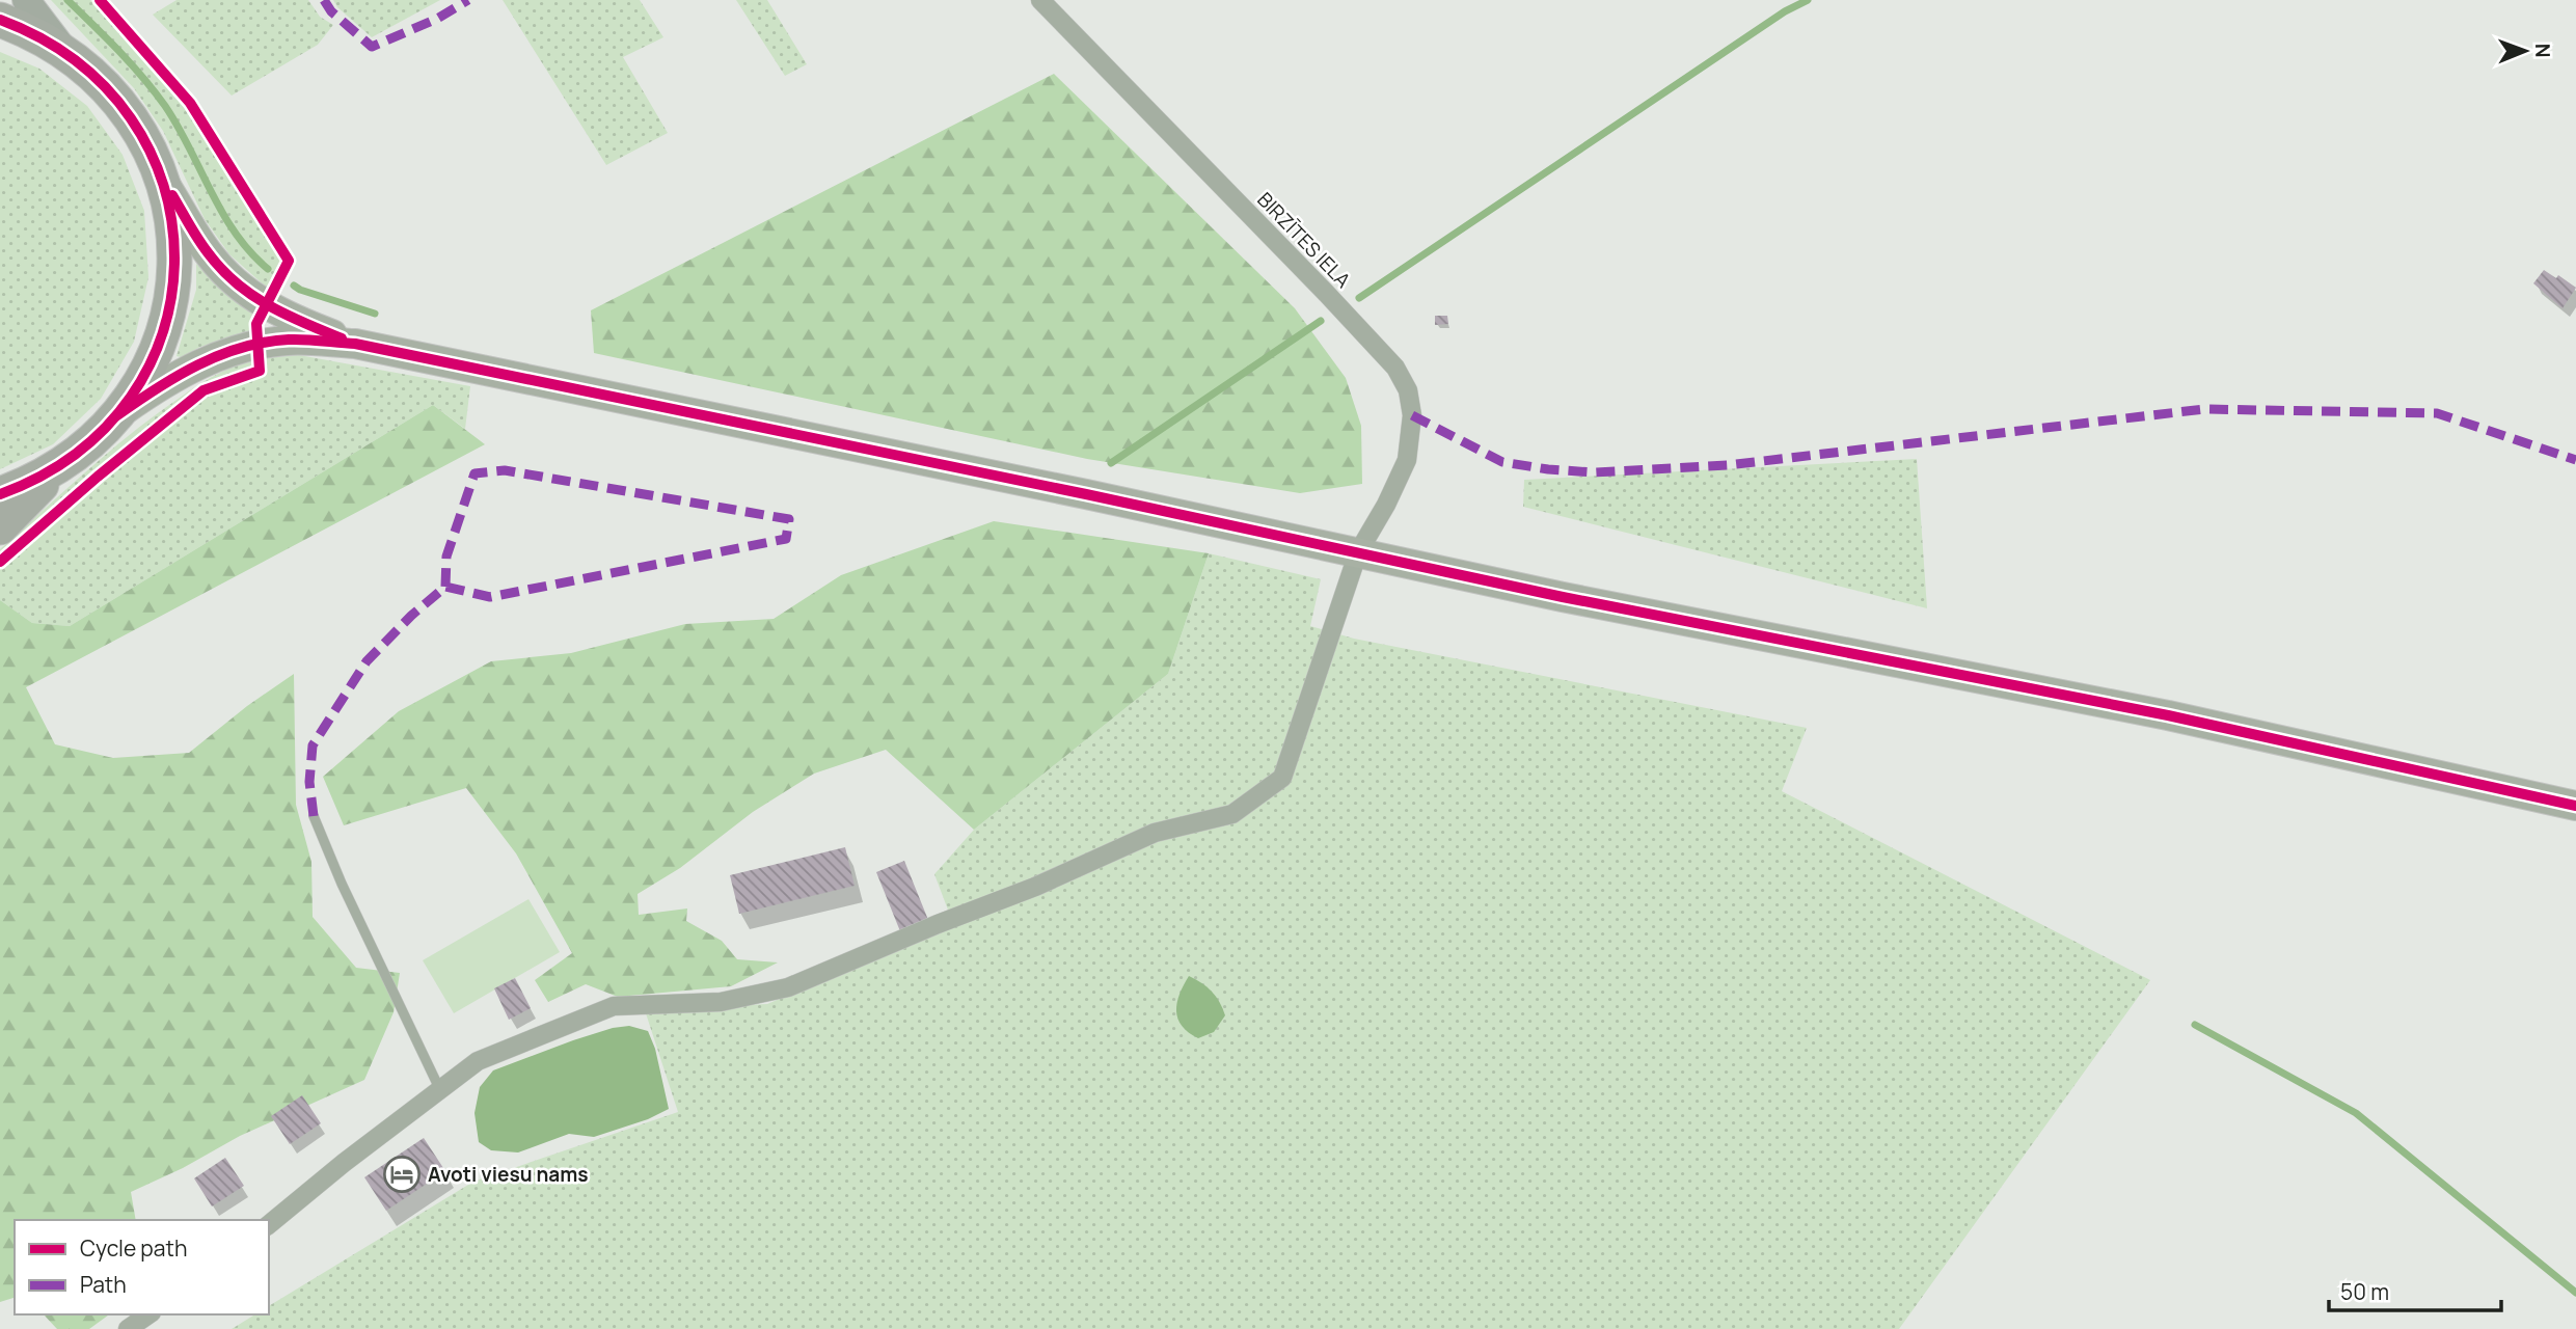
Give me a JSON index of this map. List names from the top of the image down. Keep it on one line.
{"streets":{"street":["BIRZĪTES IELA"]},"places":{"hotel":["Avoti viesu nams"]},"legend":["Cycle path","Path"],"scale_bar":"50 m","north":"right"}
